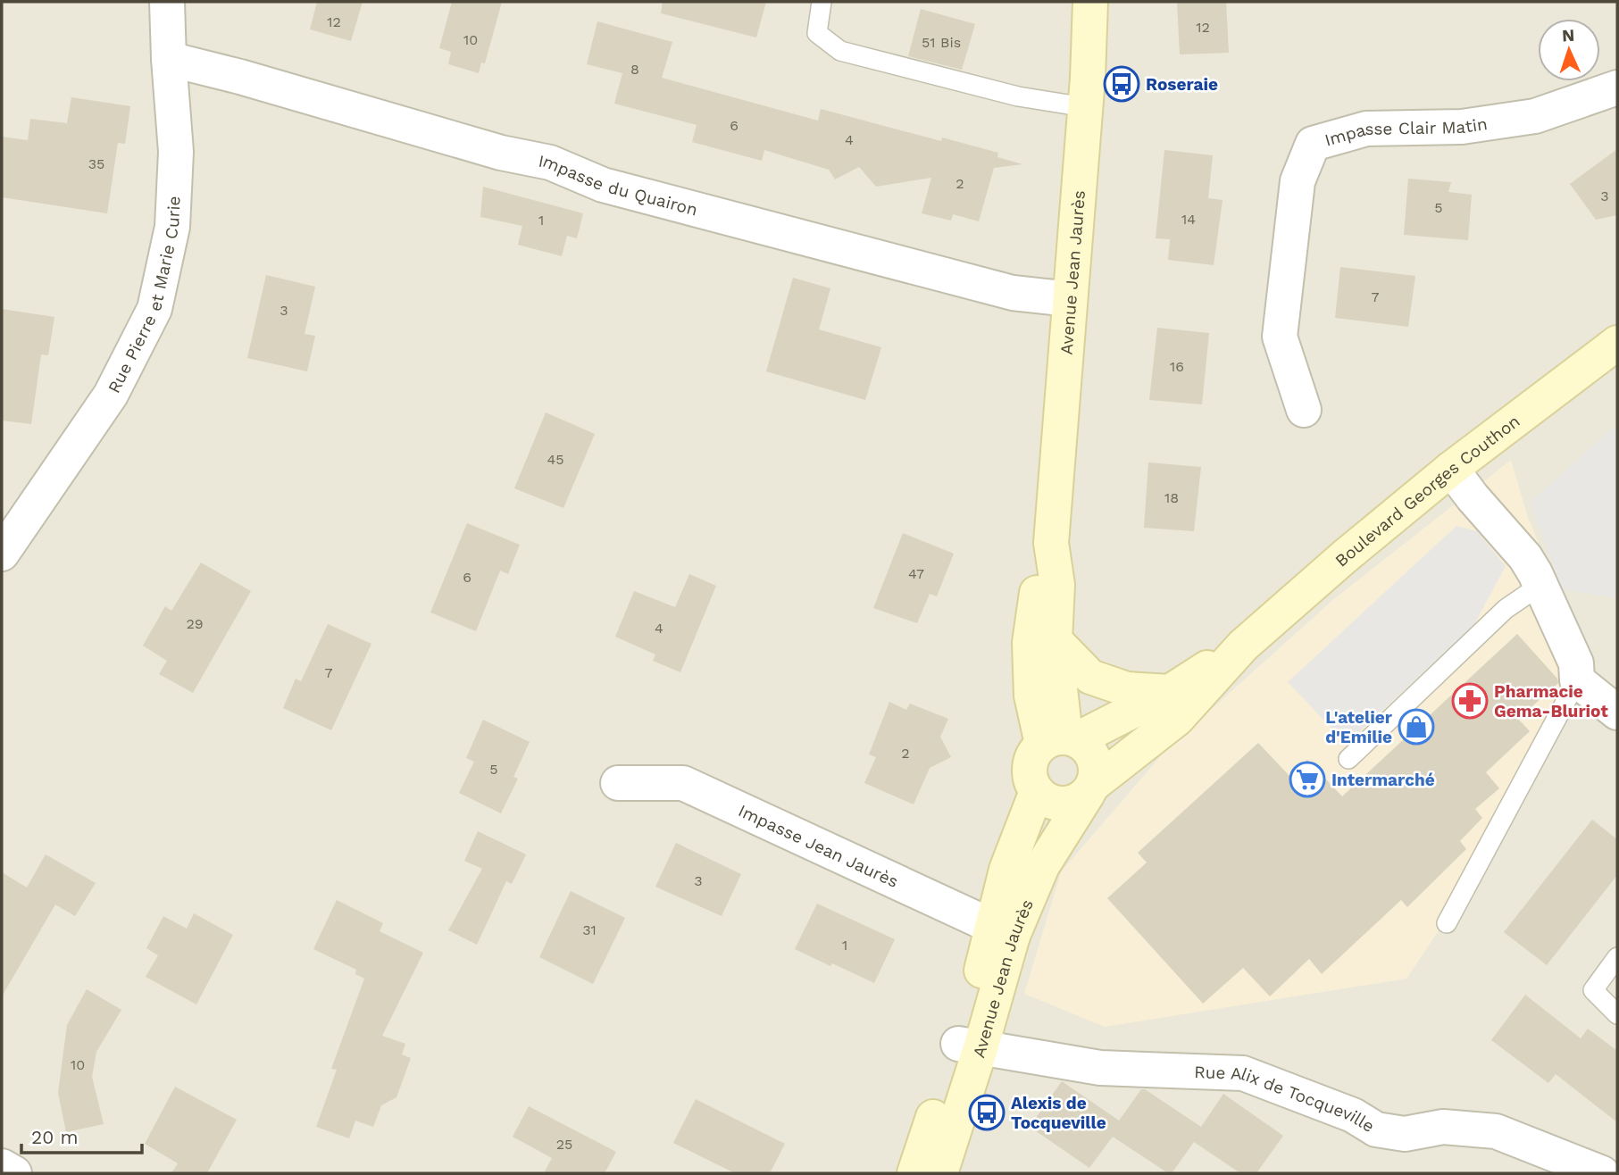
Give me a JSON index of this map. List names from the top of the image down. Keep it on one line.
{"streets":{"main road":["Avenue Jean Jaurès","Boulevard Georges Couthon"],"street":["Impasse Clair Matin","Impasse du Quairon","Rue Pierre et Marie Curie","Impasse Jean Jaurès","Rue Alix de Tocqueville"]},"crossings":[["Impasse du Quairon","Avenue Jean Jaurès"],["Impasse du Quairon","Rue Pierre et Marie Curie"],["Avenue Jean Jaurès","Boulevard Georges Couthon"],["Avenue Jean Jaurès","Impasse Jean Jaurès"],["Avenue Jean Jaurès","Rue Alix de Tocqueville"]],"places":{"bus stop":["Roseraie","Alexis de Tocqueville"],"pharmacy":["Pharmacie Gema-Bluriot"],"shop":["L'atelier d'Emilie"],"supermarket":["Intermarché"]},"house_numbers":["12","12","10","51 Bis","8","6","4","35","2","3","5","14","1","7","3","16","45","18","47","6","29","4","7","2","5","3","31","1","10","25"],"scale_bar":"20 m","north":"top"}
